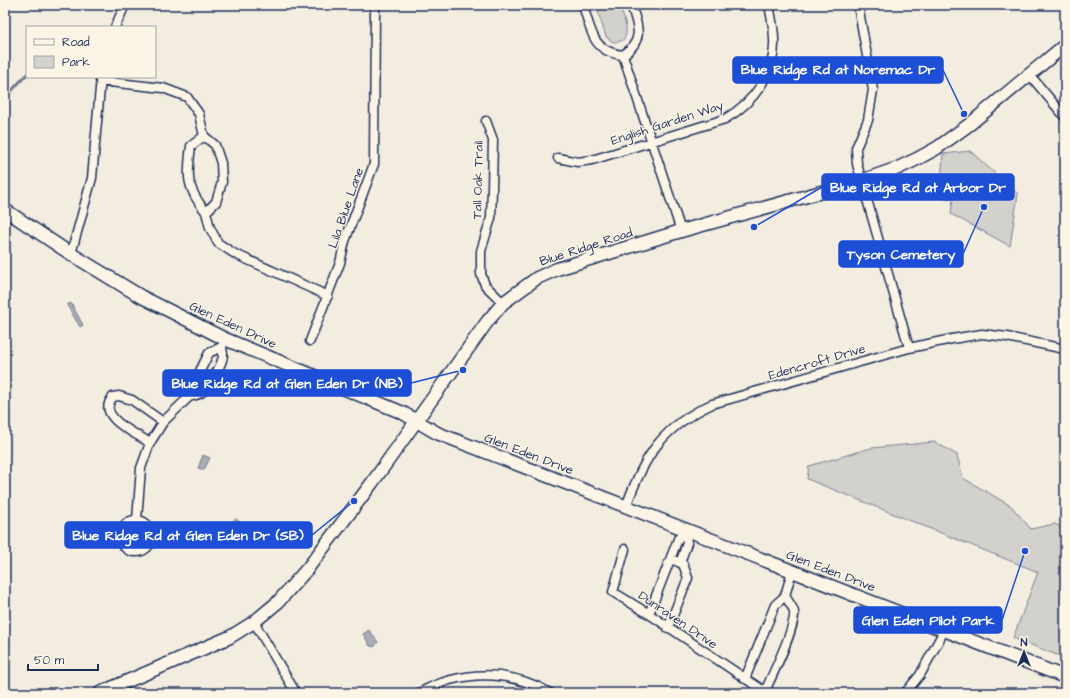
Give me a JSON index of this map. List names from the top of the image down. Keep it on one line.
{"streets":{"main road":["Blue Ridge Road","Glen Eden Drive"],"street":["English Garden Way","Tall Oak Trail","Lila Blue Lane","Edencroft Drive","Dunraven Drive"]},"crossings":[["Tall Oak Trail","Blue Ridge Road"],["Blue Ridge Road","Glen Eden Drive"],["Glen Eden Drive","Edencroft Drive"]],"places":["Blue Ridge Rd at Noremac Dr","Tyson Cemetery","Blue Ridge Rd at Arbor Dr","Blue Ridge Rd at Glen Eden Dr (NB)","Blue Ridge Rd at Glen Eden Dr (SB)","Glen Eden Pilot Park"],"legend":["Road","Park"],"scale_bar":"50 m","north":"top"}
